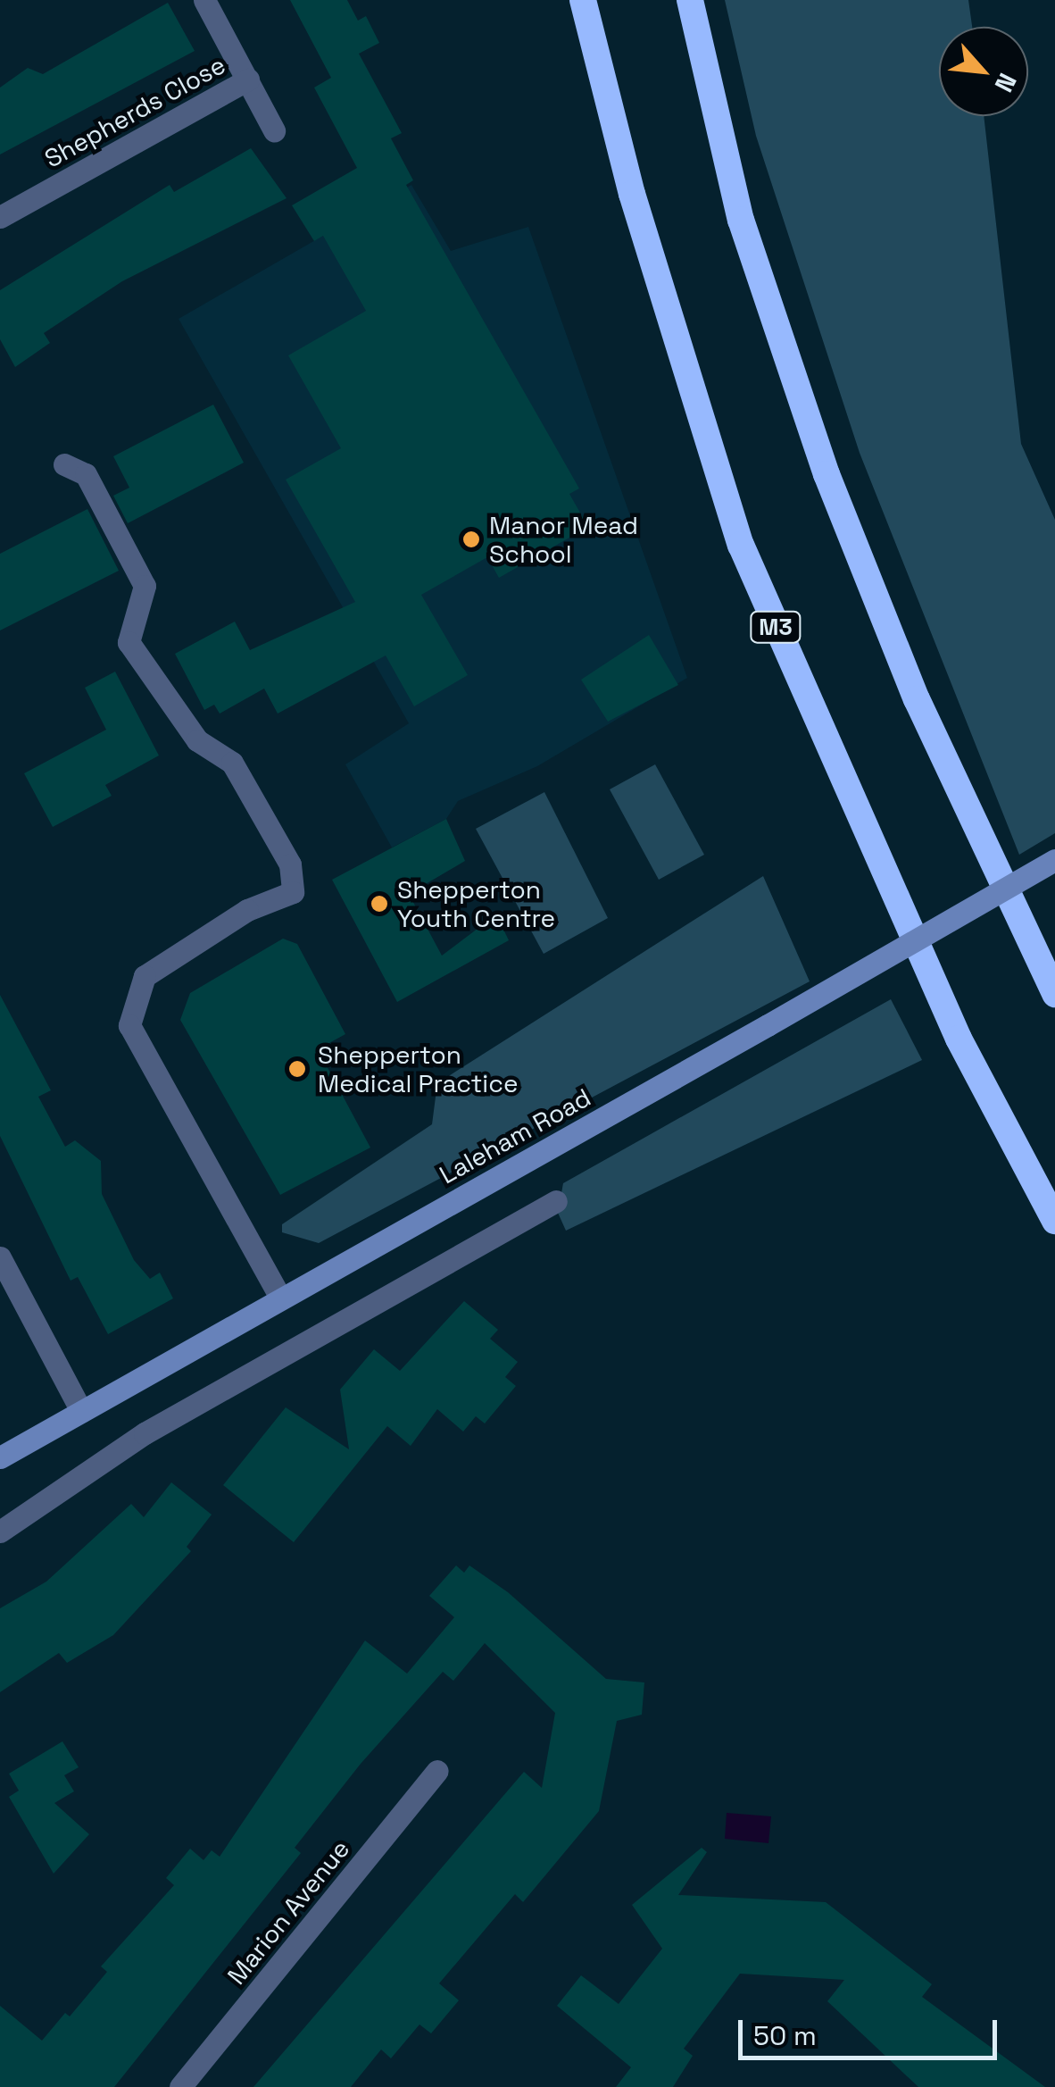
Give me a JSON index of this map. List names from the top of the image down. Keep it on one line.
{"streets":{"highway":["M3"],"main road":["Laleham Road"],"street":["Shepherds Close","Marion Avenue"]},"places":["Manor Mead School","Shepperton Youth Centre","Shepperton Medical Practice"],"scale_bar":"50 m","north":"bottom right"}
